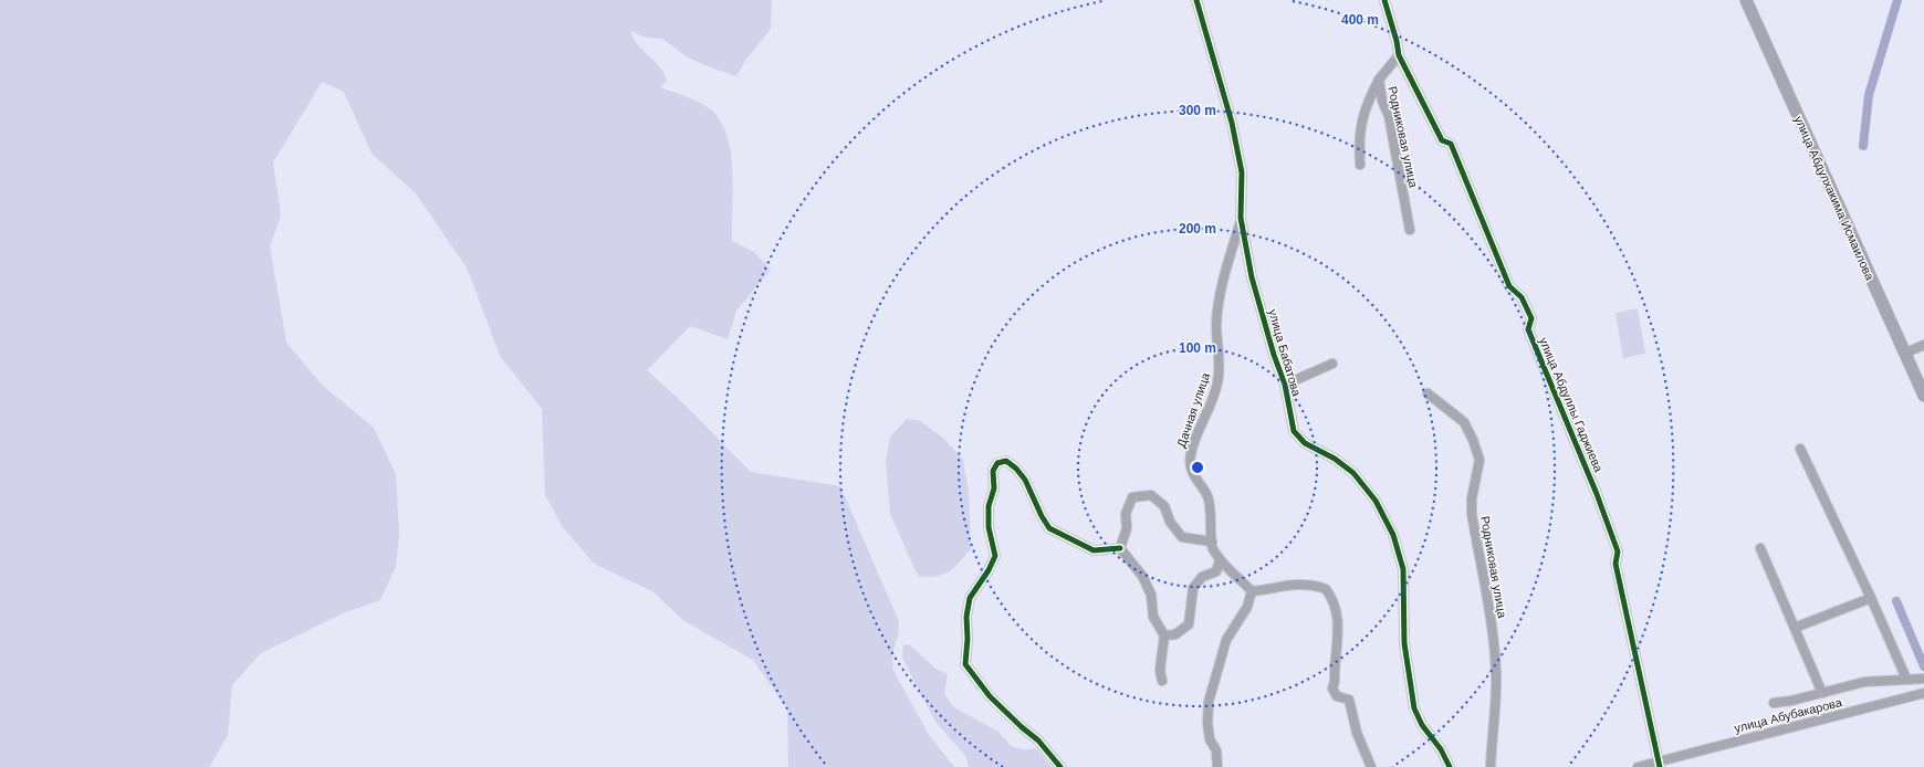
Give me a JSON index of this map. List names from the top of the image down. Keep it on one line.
{"streets":{"main road":["улица Абдулхакима Исмаилова"],"street":["Родниковая улица","улица Бабатова","улица Абдуллы Гаджиева","Дачная улица","улица Абубакарова"]},"crossings":[["Родниковая улица","улица Абдуллы Гаджиева"],["улица Бабатова","Дачная улица"],["улица Абдуллы Гаджиева","улица Абубакарова"]],"rings":["400 m","300 m","200 m","100 m"]}
